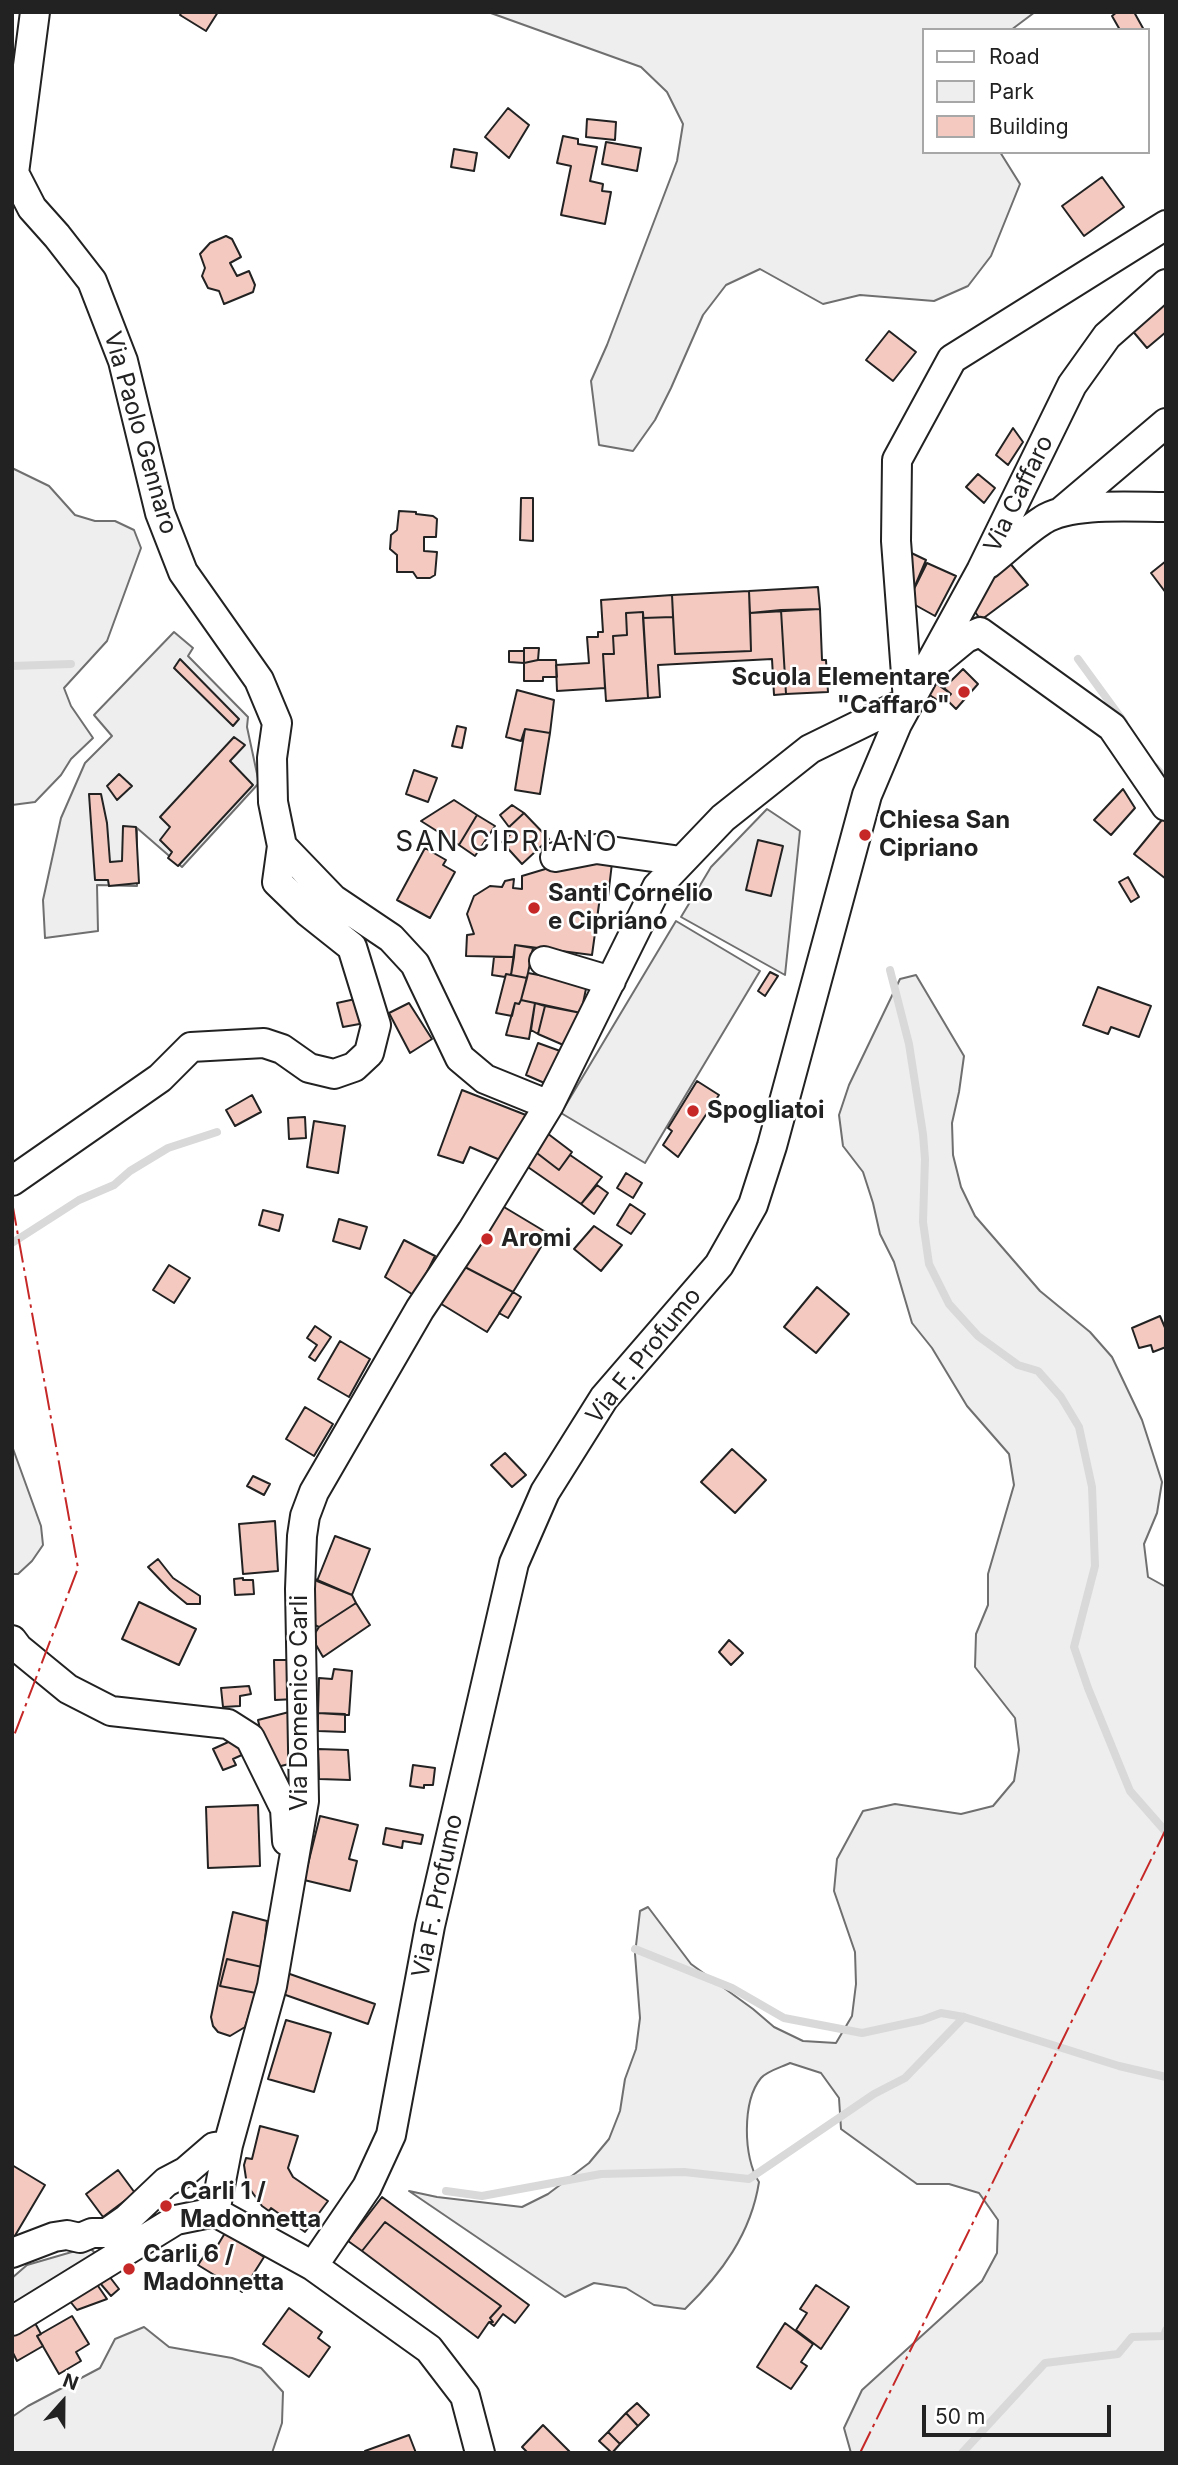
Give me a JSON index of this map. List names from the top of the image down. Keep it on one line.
{"streets":{"street":["Via Paolo Gennaro","Via Caffaro","Via F. Profumo","Via Domenico Carli"]},"crossings":[["Via Caffaro","Via F. Profumo"],["Via Caffaro","Via Domenico Carli"],["Via F. Profumo","Via Domenico Carli"]],"districts":["SAN CIPRIANO"],"places":["Scuola Elementare \"Caffaro\"","Chiesa San Cipriano","Santi Cornelio e Cipriano","Spogliatoi","Aromi","Carli 1 / Madonnetta","Carli 6 / Madonnetta"],"legend":["Road","Park","Building"],"scale_bar":"50 m","north":"top"}
